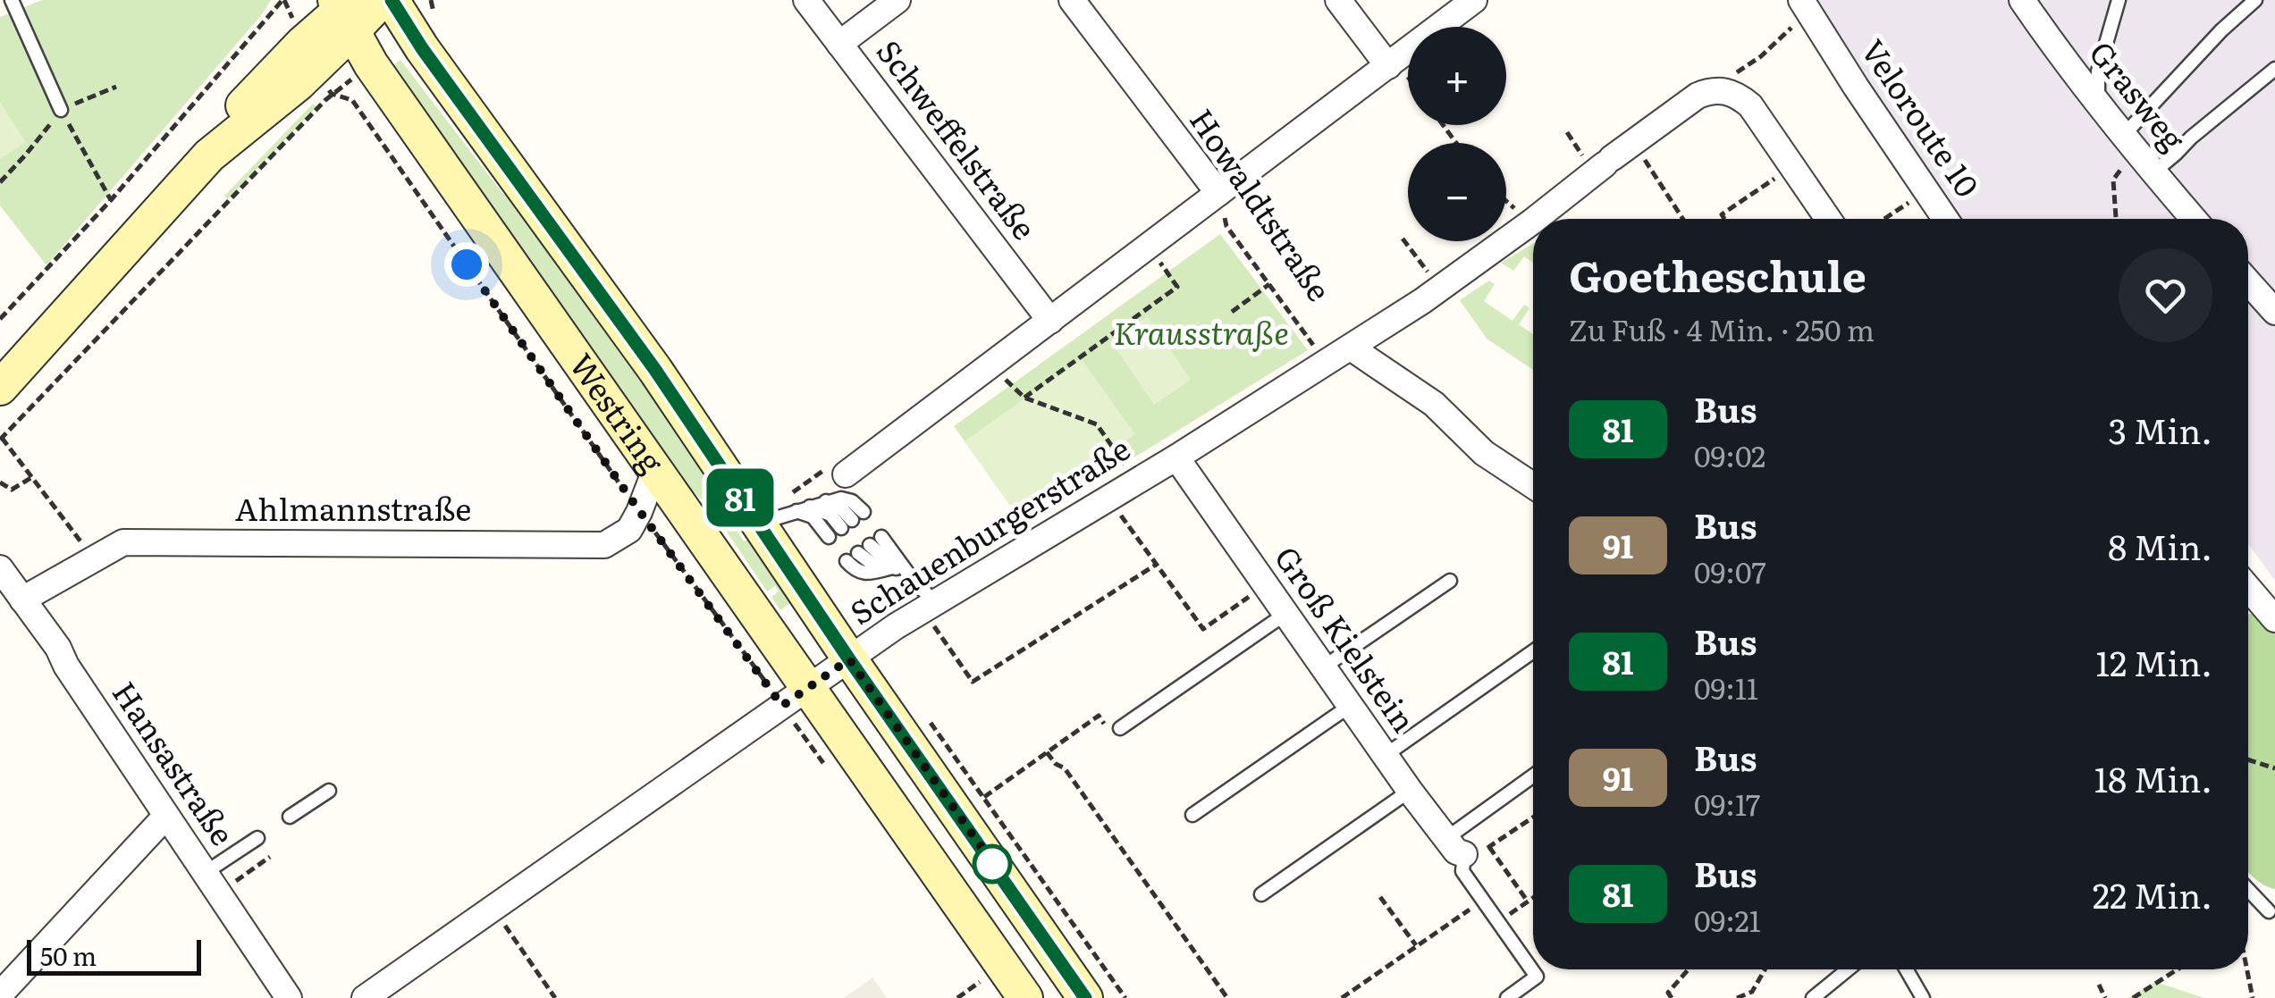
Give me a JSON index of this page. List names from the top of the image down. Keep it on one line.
{"streets":{"main road":["Westring"],"street":["Grasweg","Veloroute 10","Schweffelstraße","Howaldtstraße","Ahlmannstraße","Schauenburgerstraße","Groß Kielstein","Hansastraße"]},"crossings":[["Howaldtstraße","Schauenburgerstraße"],["Westring","Ahlmannstraße"],["Westring","Schauenburgerstraße"],["Ahlmannstraße","Hansastraße"],["Schauenburgerstraße","Groß Kielstein"]],"parks":["Krausstraße"],"lines":["bus line 81"],"scale_bar":"50 m","page":{"on_map":"81","map_buttons":["+","−"],"heading":["Goetheschule","Zu Fuß · 4 Min. · 250 m"],"list":[{"mark":"81","name":"Bus","note":"09:02","value":"3 Min."},{"mark":"91","name":"Bus","note":"09:07","value":"8 Min."},{"mark":"81","name":"Bus","note":"09:11","value":"12 Min."},{"mark":"91","name":"Bus","note":"09:17","value":"18 Min."},{"mark":"81","name":"Bus","note":"09:21","value":"22 Min."}],"scale":"50 m"}}
